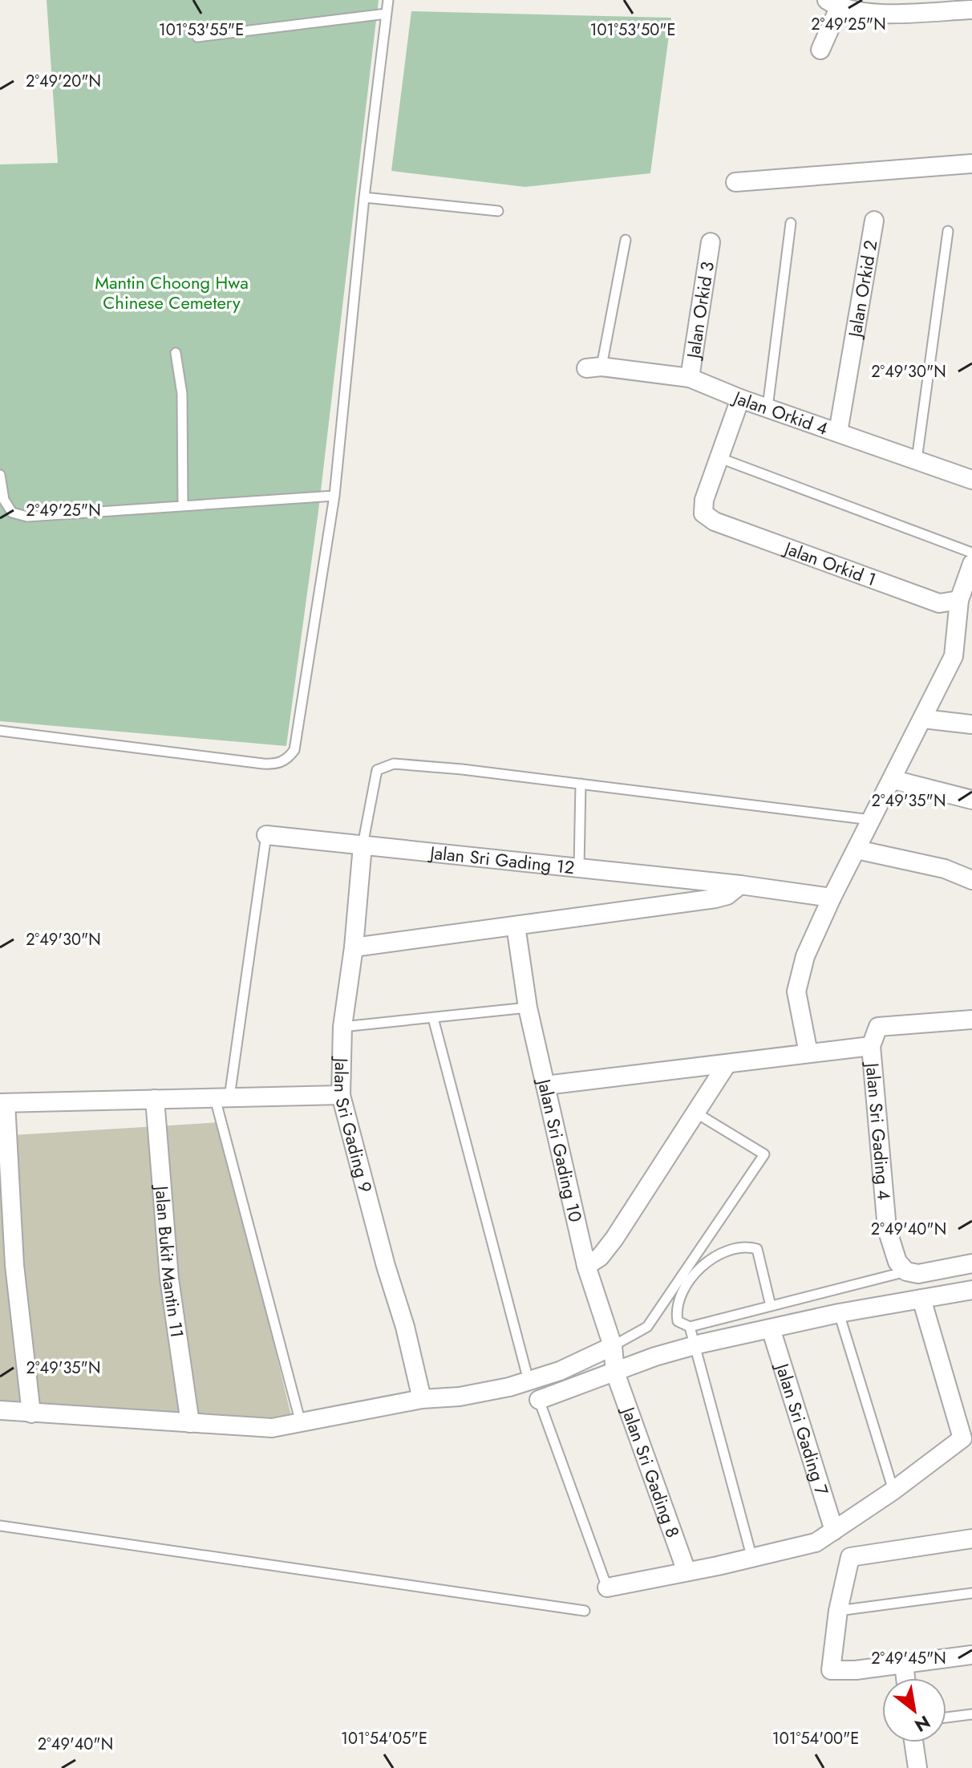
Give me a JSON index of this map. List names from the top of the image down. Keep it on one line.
{"streets":{"street":["Jalan Orkid 2","Jalan Orkid 3","Jalan Orkid 4","Jalan Orkid 1","Jalan Sri Gading 12","Jalan Sri Gading 9","Jalan Sri Gading 4","Jalan Sri Gading 10","Jalan Bukit Mantin 11","Jalan Sri Gading 7","Jalan Sri Gading 8"]},"crossings":[["Jalan Orkid 2","Jalan Orkid 4"],["Jalan Orkid 3","Jalan Orkid 4"],["Jalan Sri Gading 12","Jalan Sri Gading 9"],["Jalan Sri Gading 10","Jalan Sri Gading 8"]],"parks":["Mantin Choong Hwa Chinese Cemetery"],"north":"bottom right","coordinates":["2°49'25\"N","101°53'55\"E","101°53'50\"E","2°49'20\"N","2°49'30\"N","2°49'35\"N","2°49'40\"N","2°49'45\"N","101°54'05\"E","101°54'00\"E"]}
